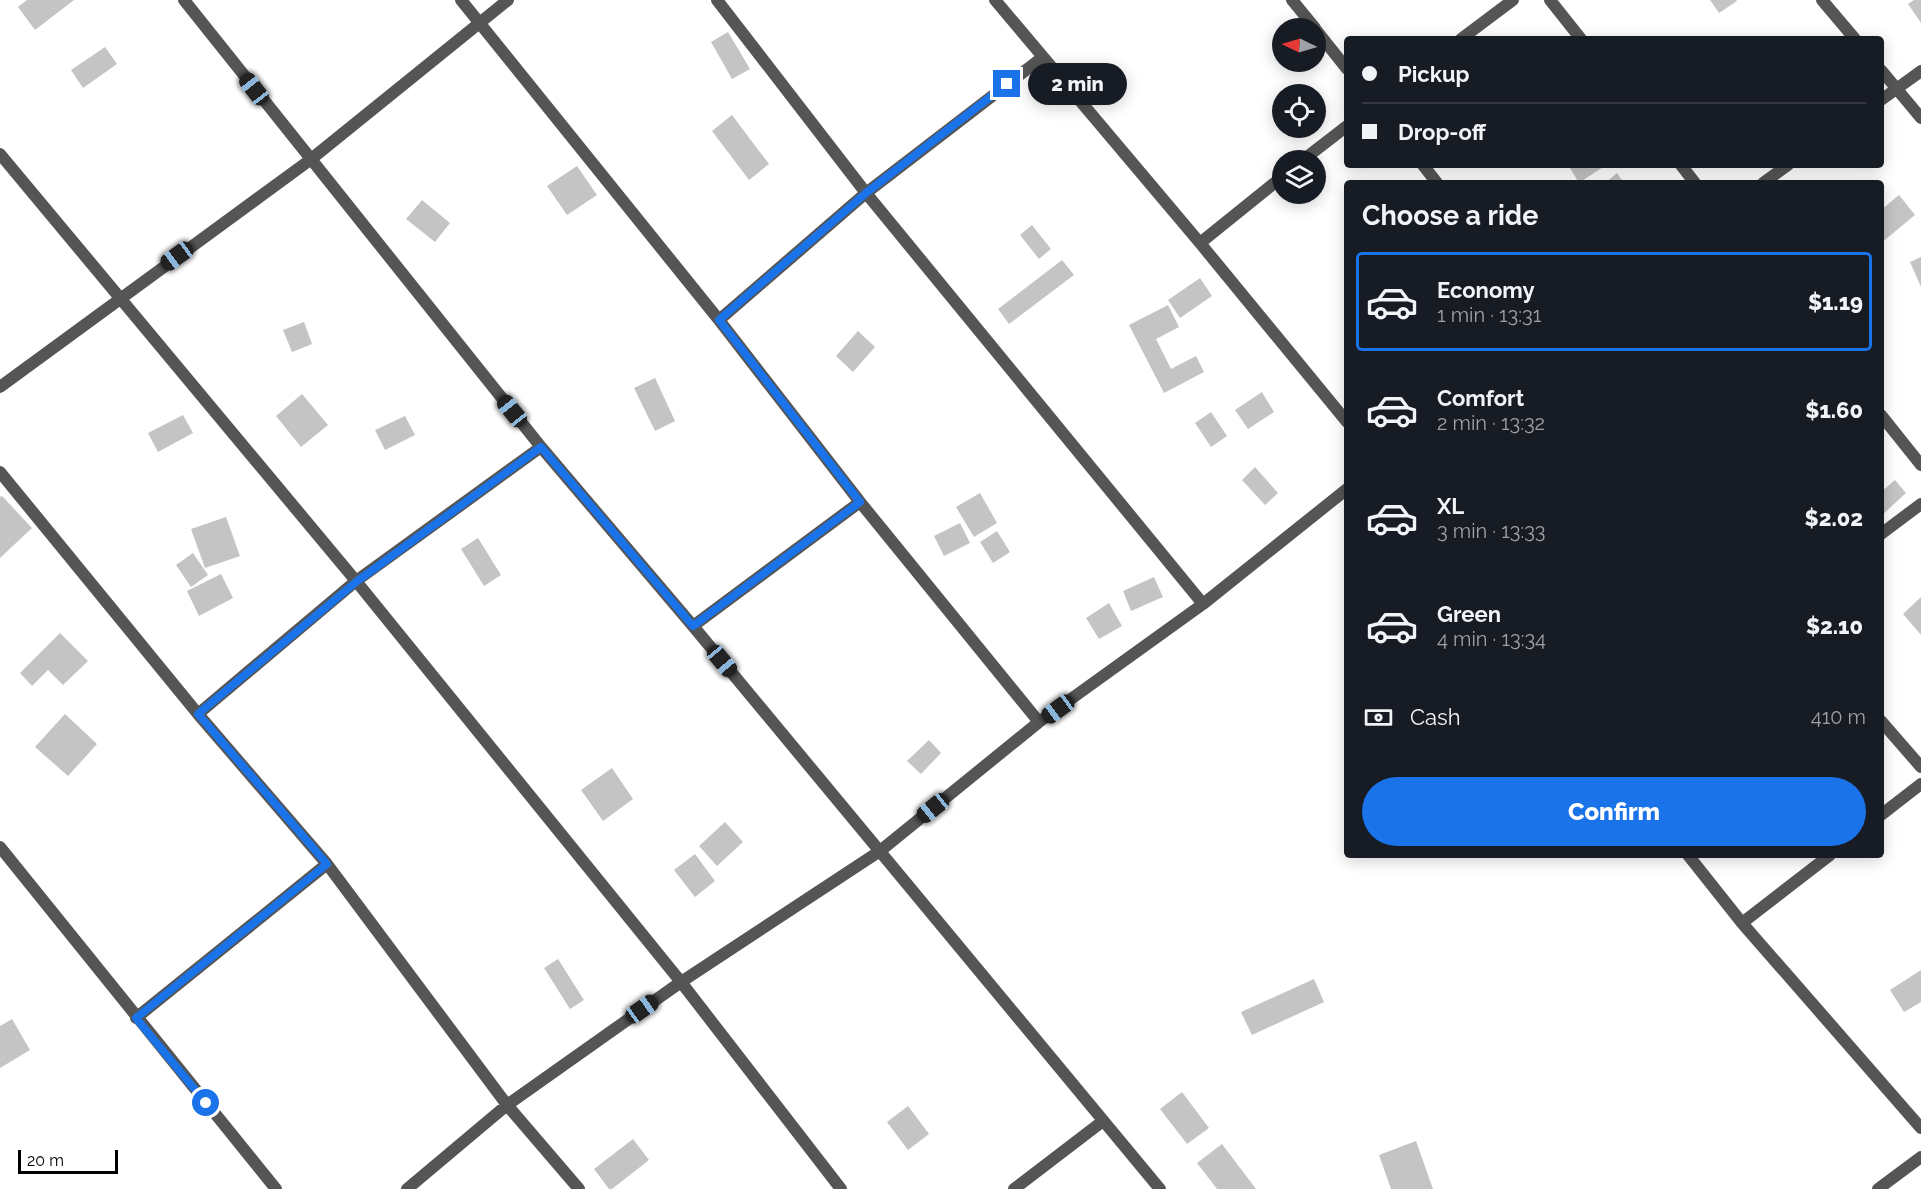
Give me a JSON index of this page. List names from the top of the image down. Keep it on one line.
{"scale_bar":"20 m","north":"left","page":{"banner":["Pickup","Drop-off"],"bubble":"2 min","heading":"Choose a ride","list":[{"name":"Economy","note":"1 min · 13:31","value":"$1.19"},{"name":"Comfort","note":"2 min · 13:32","value":"$1.60"},{"name":"XL","note":"3 min · 13:33","value":"$2.02"},{"name":"Green","note":"4 min · 13:34","value":"$2.10"}],"pay":["Cash","410 m"],"buttons":"Confirm","scale":"20 m"}}
